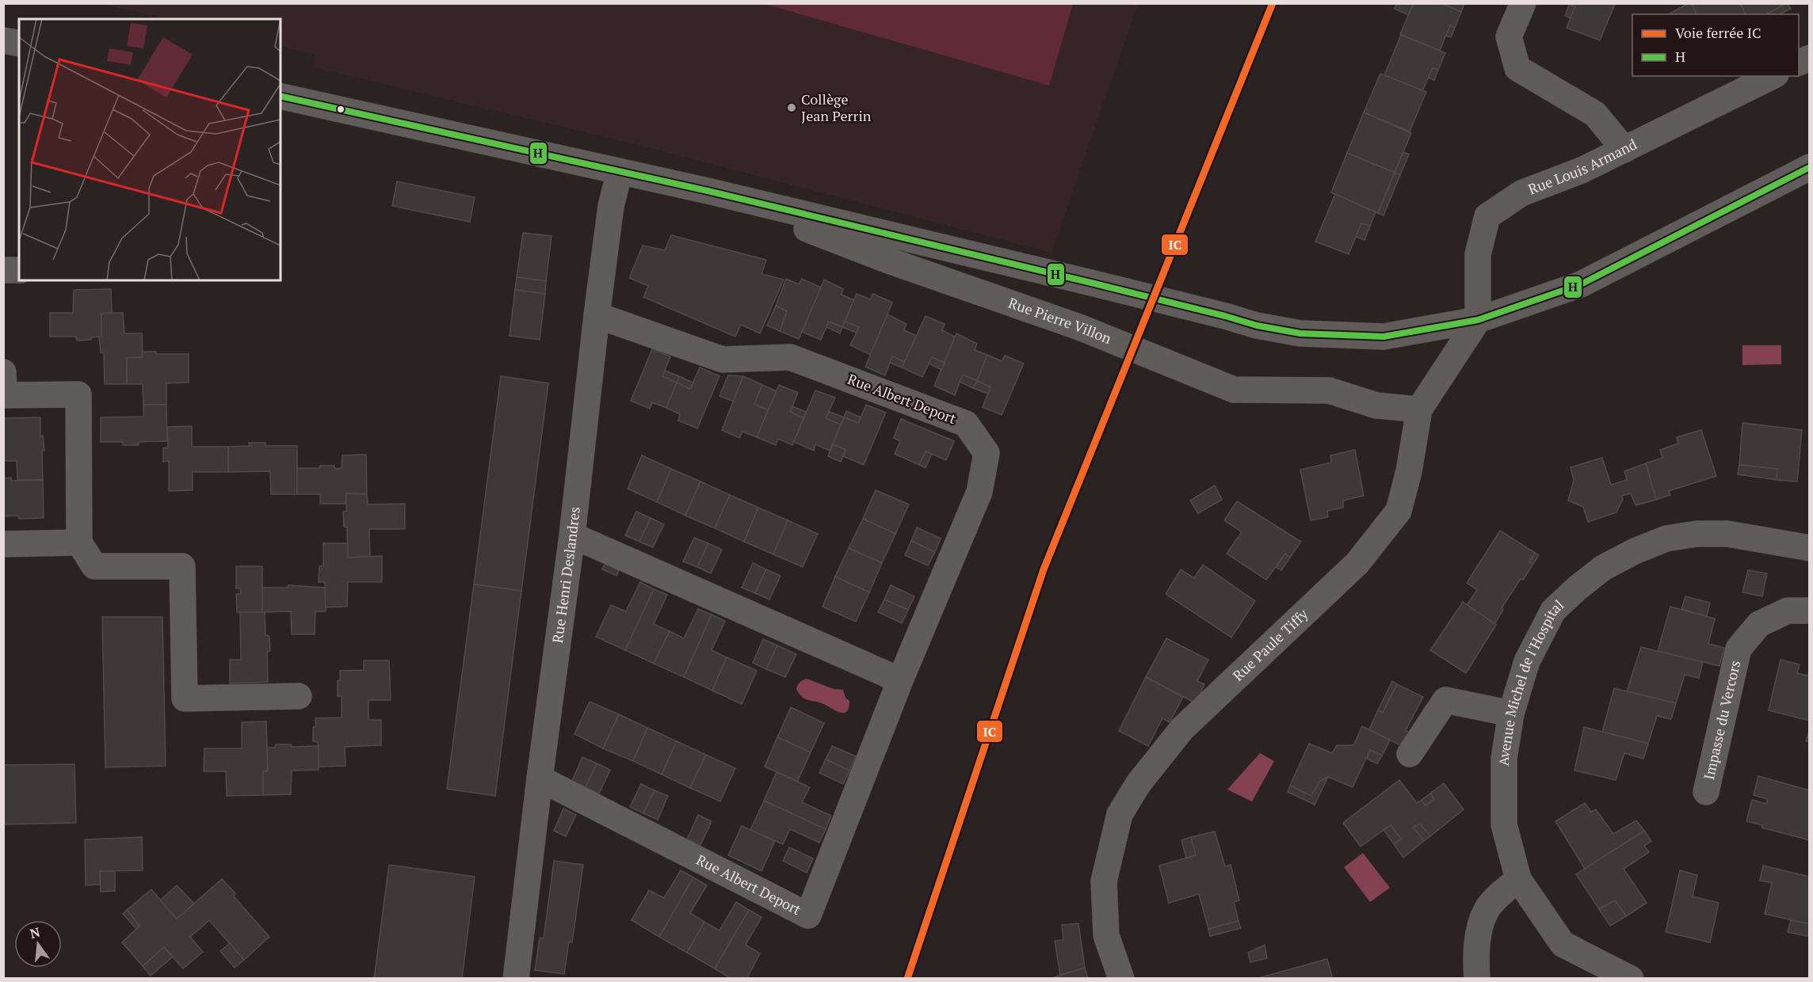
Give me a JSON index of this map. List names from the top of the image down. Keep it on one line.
{"streets":{"street":["Rue Louis Armand","Rue Pierre Villon","Rue Albert Deport","Rue Henri Deslandres","Rue Paule Tiffy","Avenue Michel de l'Hospital","Impasse du Vercors"]},"crossings":[["Rue Louis Armand","Rue Pierre Villon"],["Rue Louis Armand","Rue Paule Tiffy"],["Rue Pierre Villon","Rue Henri Deslandres"],["Rue Pierre Villon","Rue Paule Tiffy"],["Rue Albert Deport","Rue Henri Deslandres"]],"places":["Collège Jean Perrin"],"lines":["rail line IC","transit line H"],"legend":["Voie ferrée IC","H"],"north":"top"}
